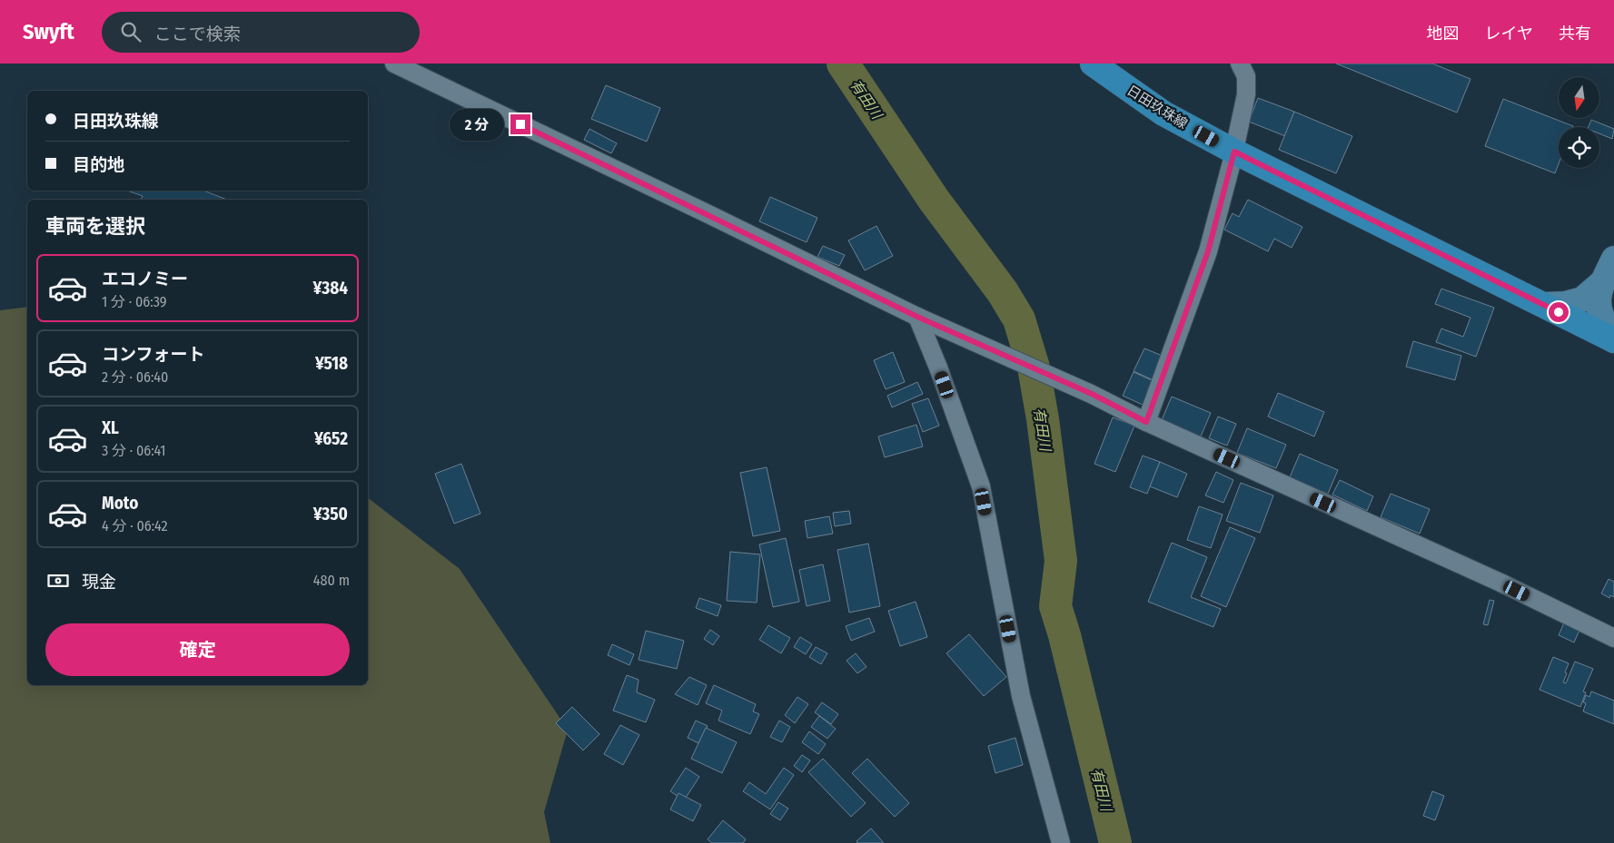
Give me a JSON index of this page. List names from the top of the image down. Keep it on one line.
{"streets":{"main road":["日田玖珠線"]},"water":["有田川"],"north":"bottom","page":{"header":"Swyft","search":"ここで検索","nav":["地図","レイヤ","共有"],"banner":["日田玖珠線","目的地"],"bubble":"2 分","heading":"車両を選択","list":[{"name":"エコノミー","note":"1 分 · 06:39","value":"¥384"},{"name":"コンフォート","note":"2 分 · 06:40","value":"¥518"},{"name":"XL","note":"3 分 · 06:41","value":"¥652"},{"name":"Moto","note":"4 分 · 06:42","value":"¥350"}],"pay":["現金","480 m"],"buttons":"確定"}}
